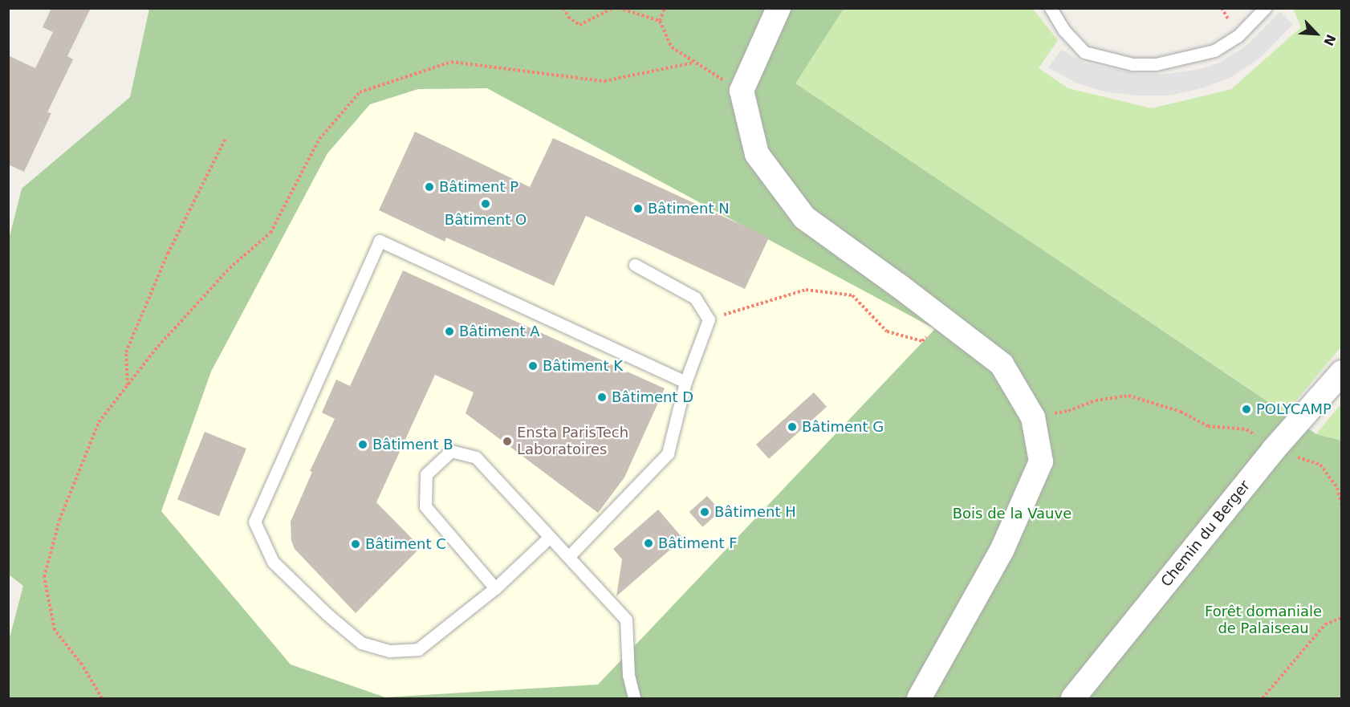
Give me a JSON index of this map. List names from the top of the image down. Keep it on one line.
{"streets":{"street":["Chemin du Berger"]},"parks":["Bois de la Vauve","Forêt domaniale de Palaiseau"],"places":["Bâtiment P","Bâtiment O","Bâtiment N","Bâtiment A","Bâtiment K","Bâtiment D","POLYCAMP","Bâtiment G","Ensta ParisTech Laboratoires","Bâtiment B","Bâtiment H","Bâtiment F","Bâtiment C"],"north":"bottom right"}
